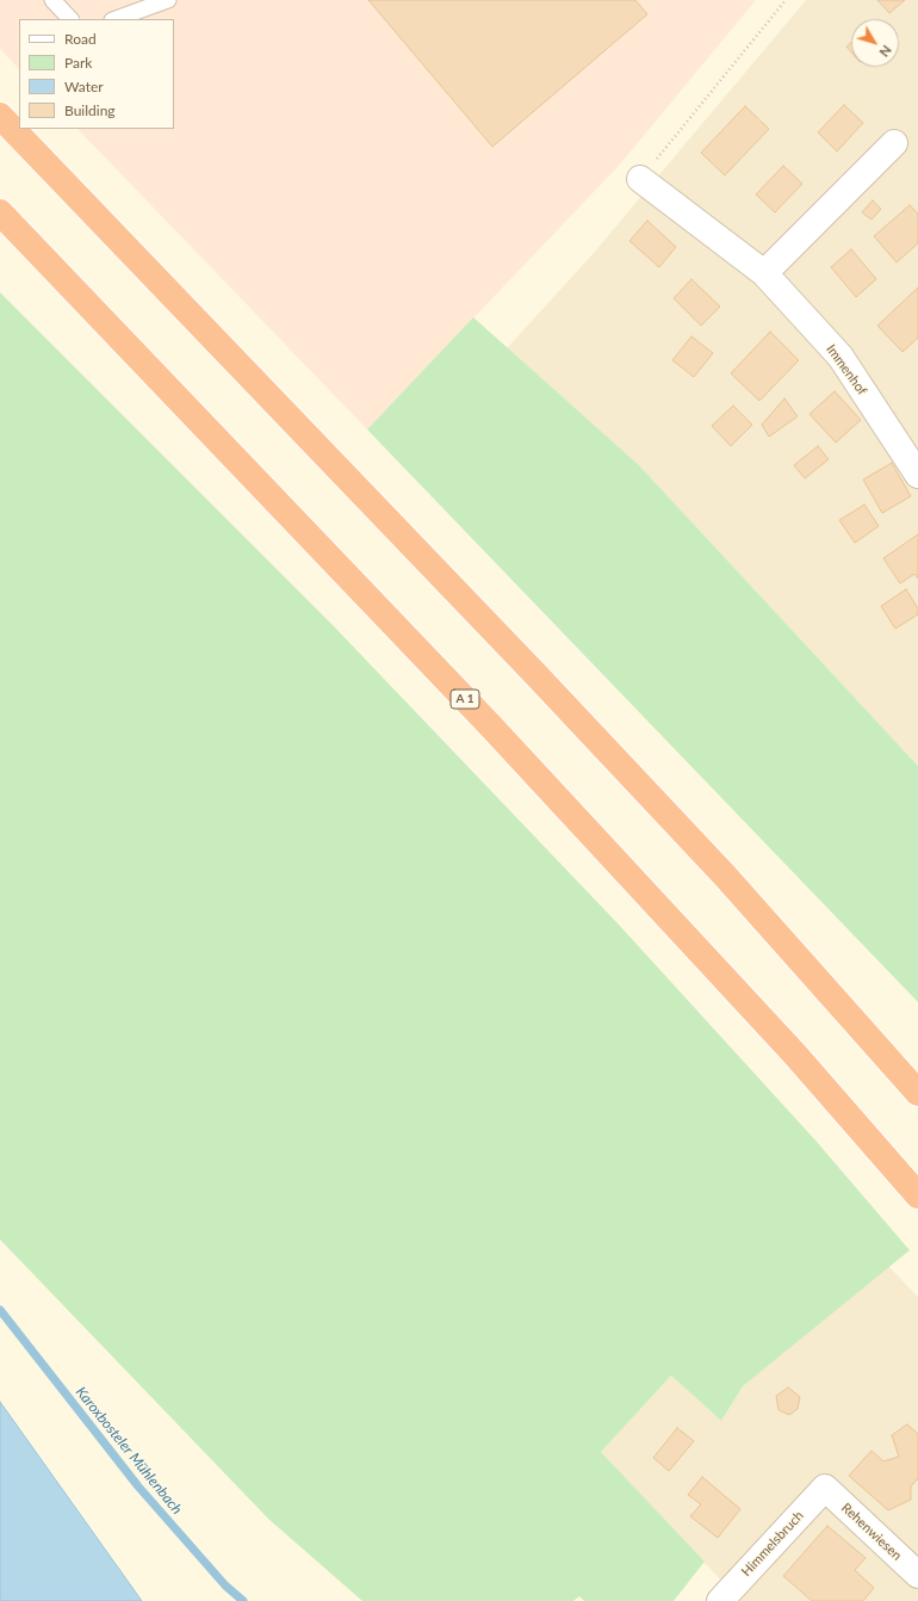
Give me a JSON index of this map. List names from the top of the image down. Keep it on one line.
{"streets":{"highway":["A 1"],"street":["Immenhof","Rehenwiesen","Himmelsbruch"]},"crossings":[["Rehenwiesen","Himmelsbruch"]],"water":["Karoxbosteler Mühlenbach"],"legend":["Road","Park","Water","Building"],"north":"bottom right"}
